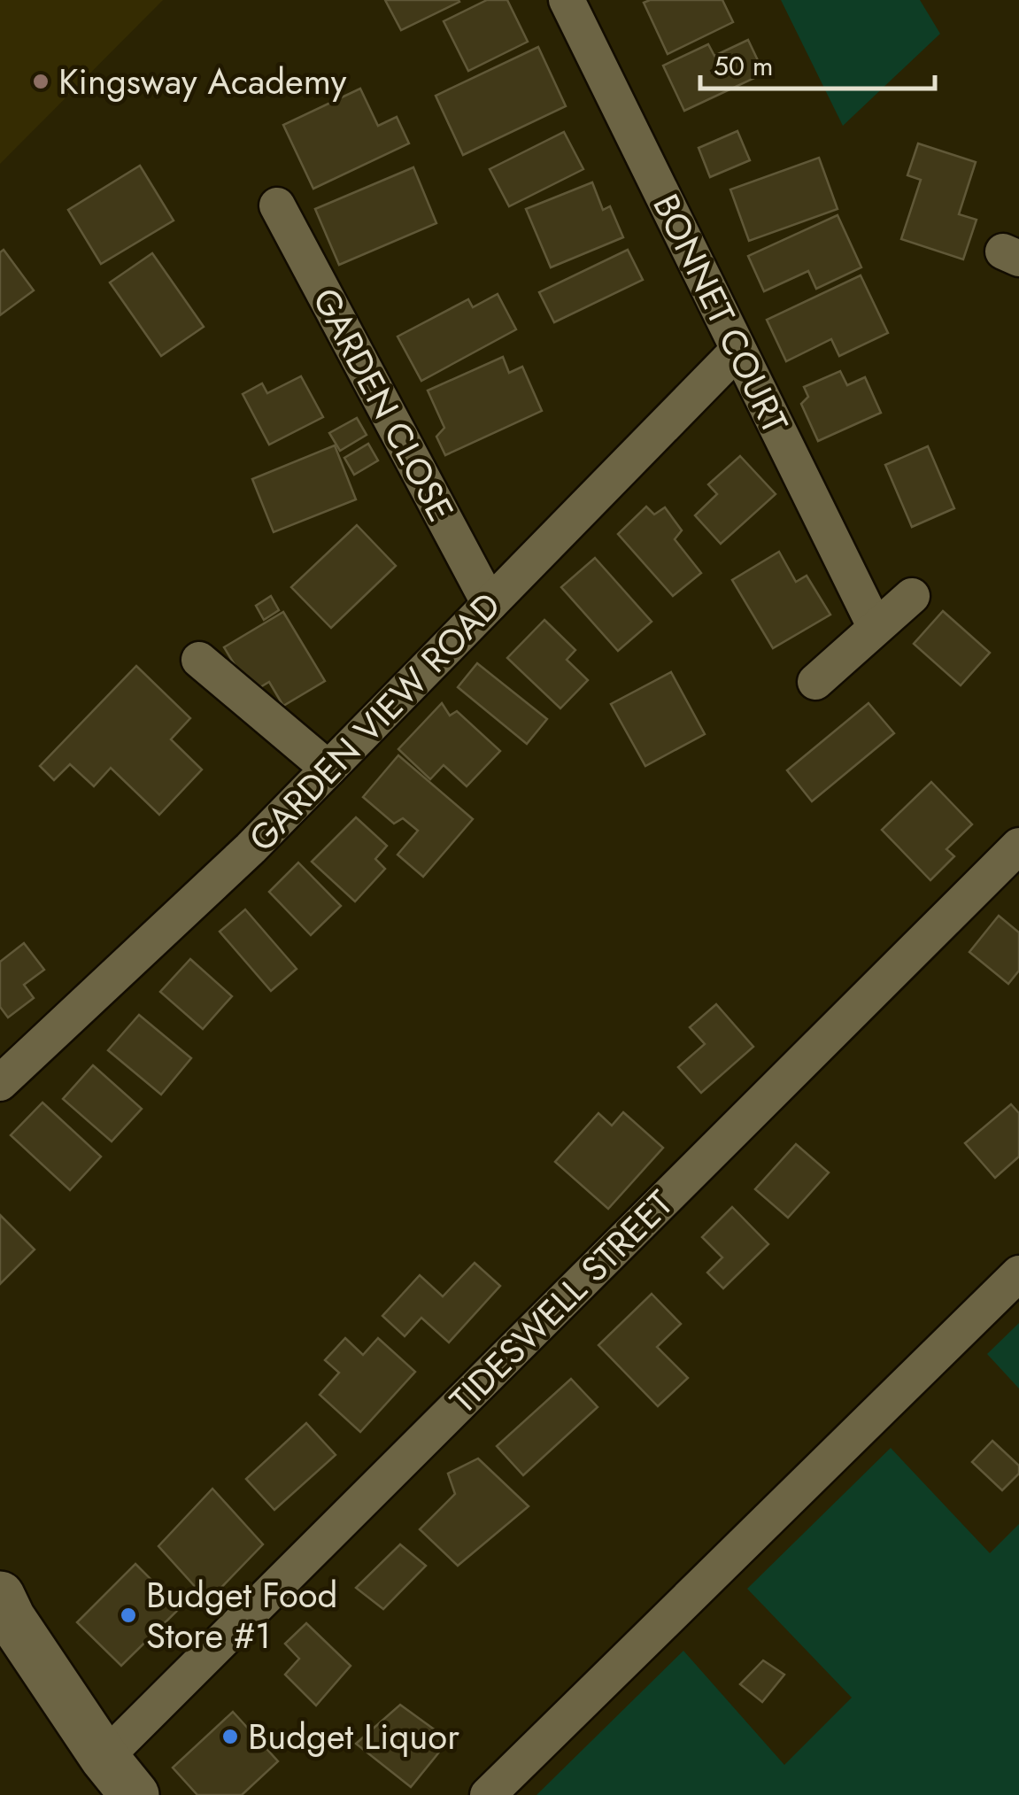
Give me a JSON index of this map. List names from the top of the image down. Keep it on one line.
{"streets":{"street":["BONNET COURT","GARDEN CLOSE","GARDEN VIEW ROAD","TIDESWELL STREET"]},"crossings":[["BONNET COURT","GARDEN VIEW ROAD"],["GARDEN CLOSE","GARDEN VIEW ROAD"]],"places":["Kingsway Academy","Budget Food Store #1","Budget Liquor"],"scale_bar":"50 m"}
